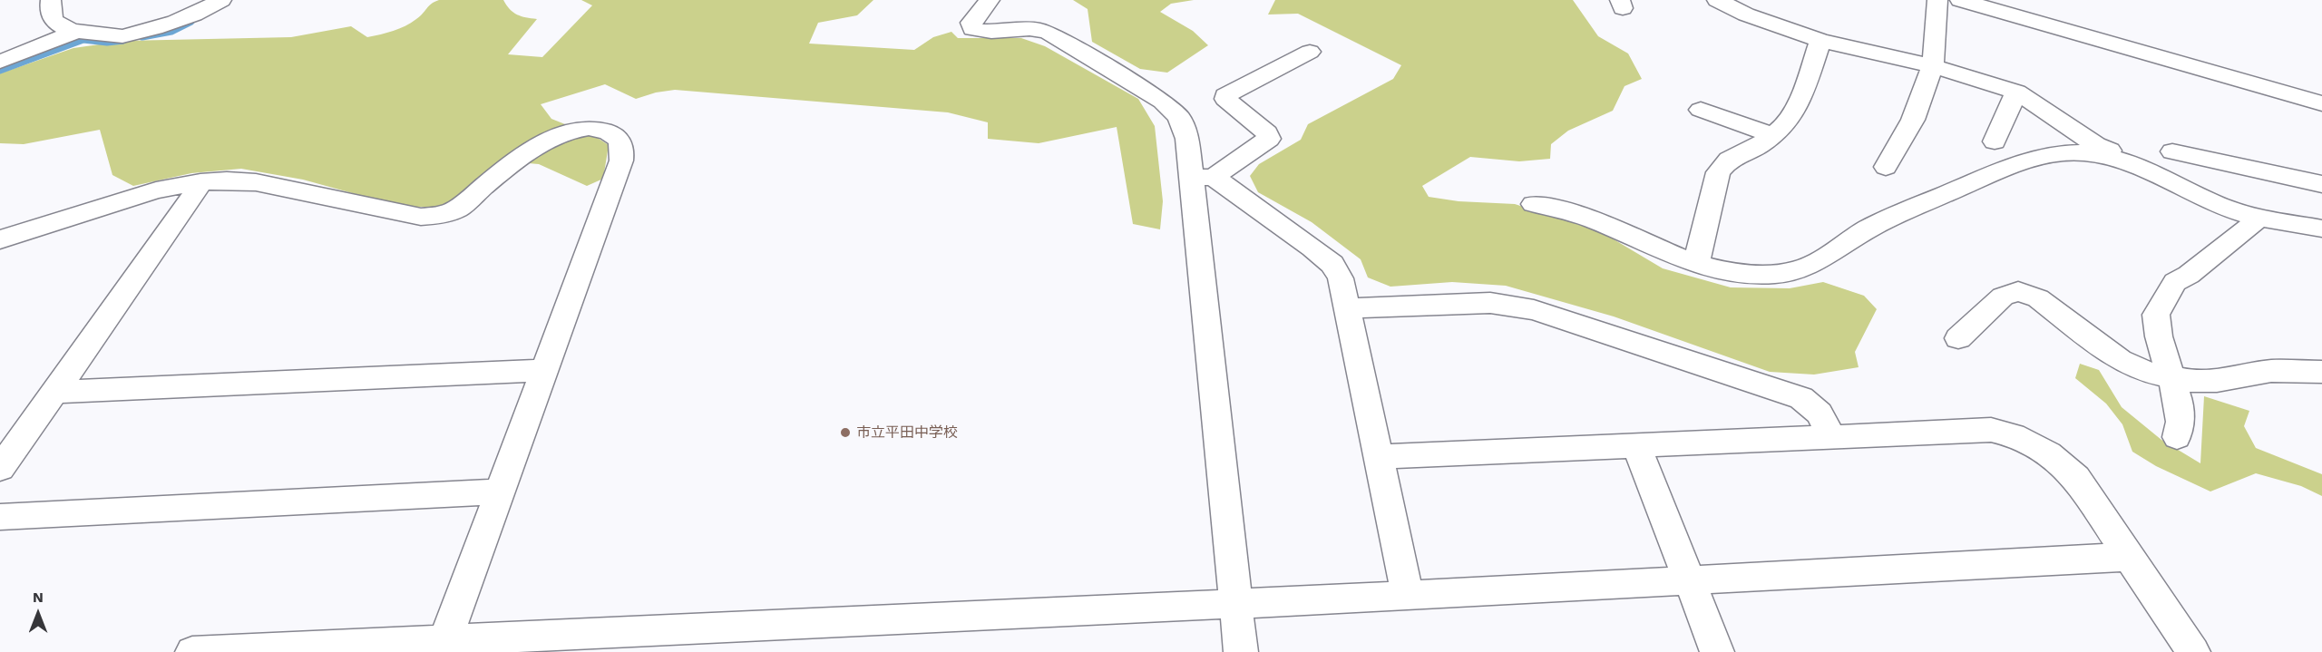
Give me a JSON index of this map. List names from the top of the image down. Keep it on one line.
{"places":["市立平田中学校"],"north":"top"}
